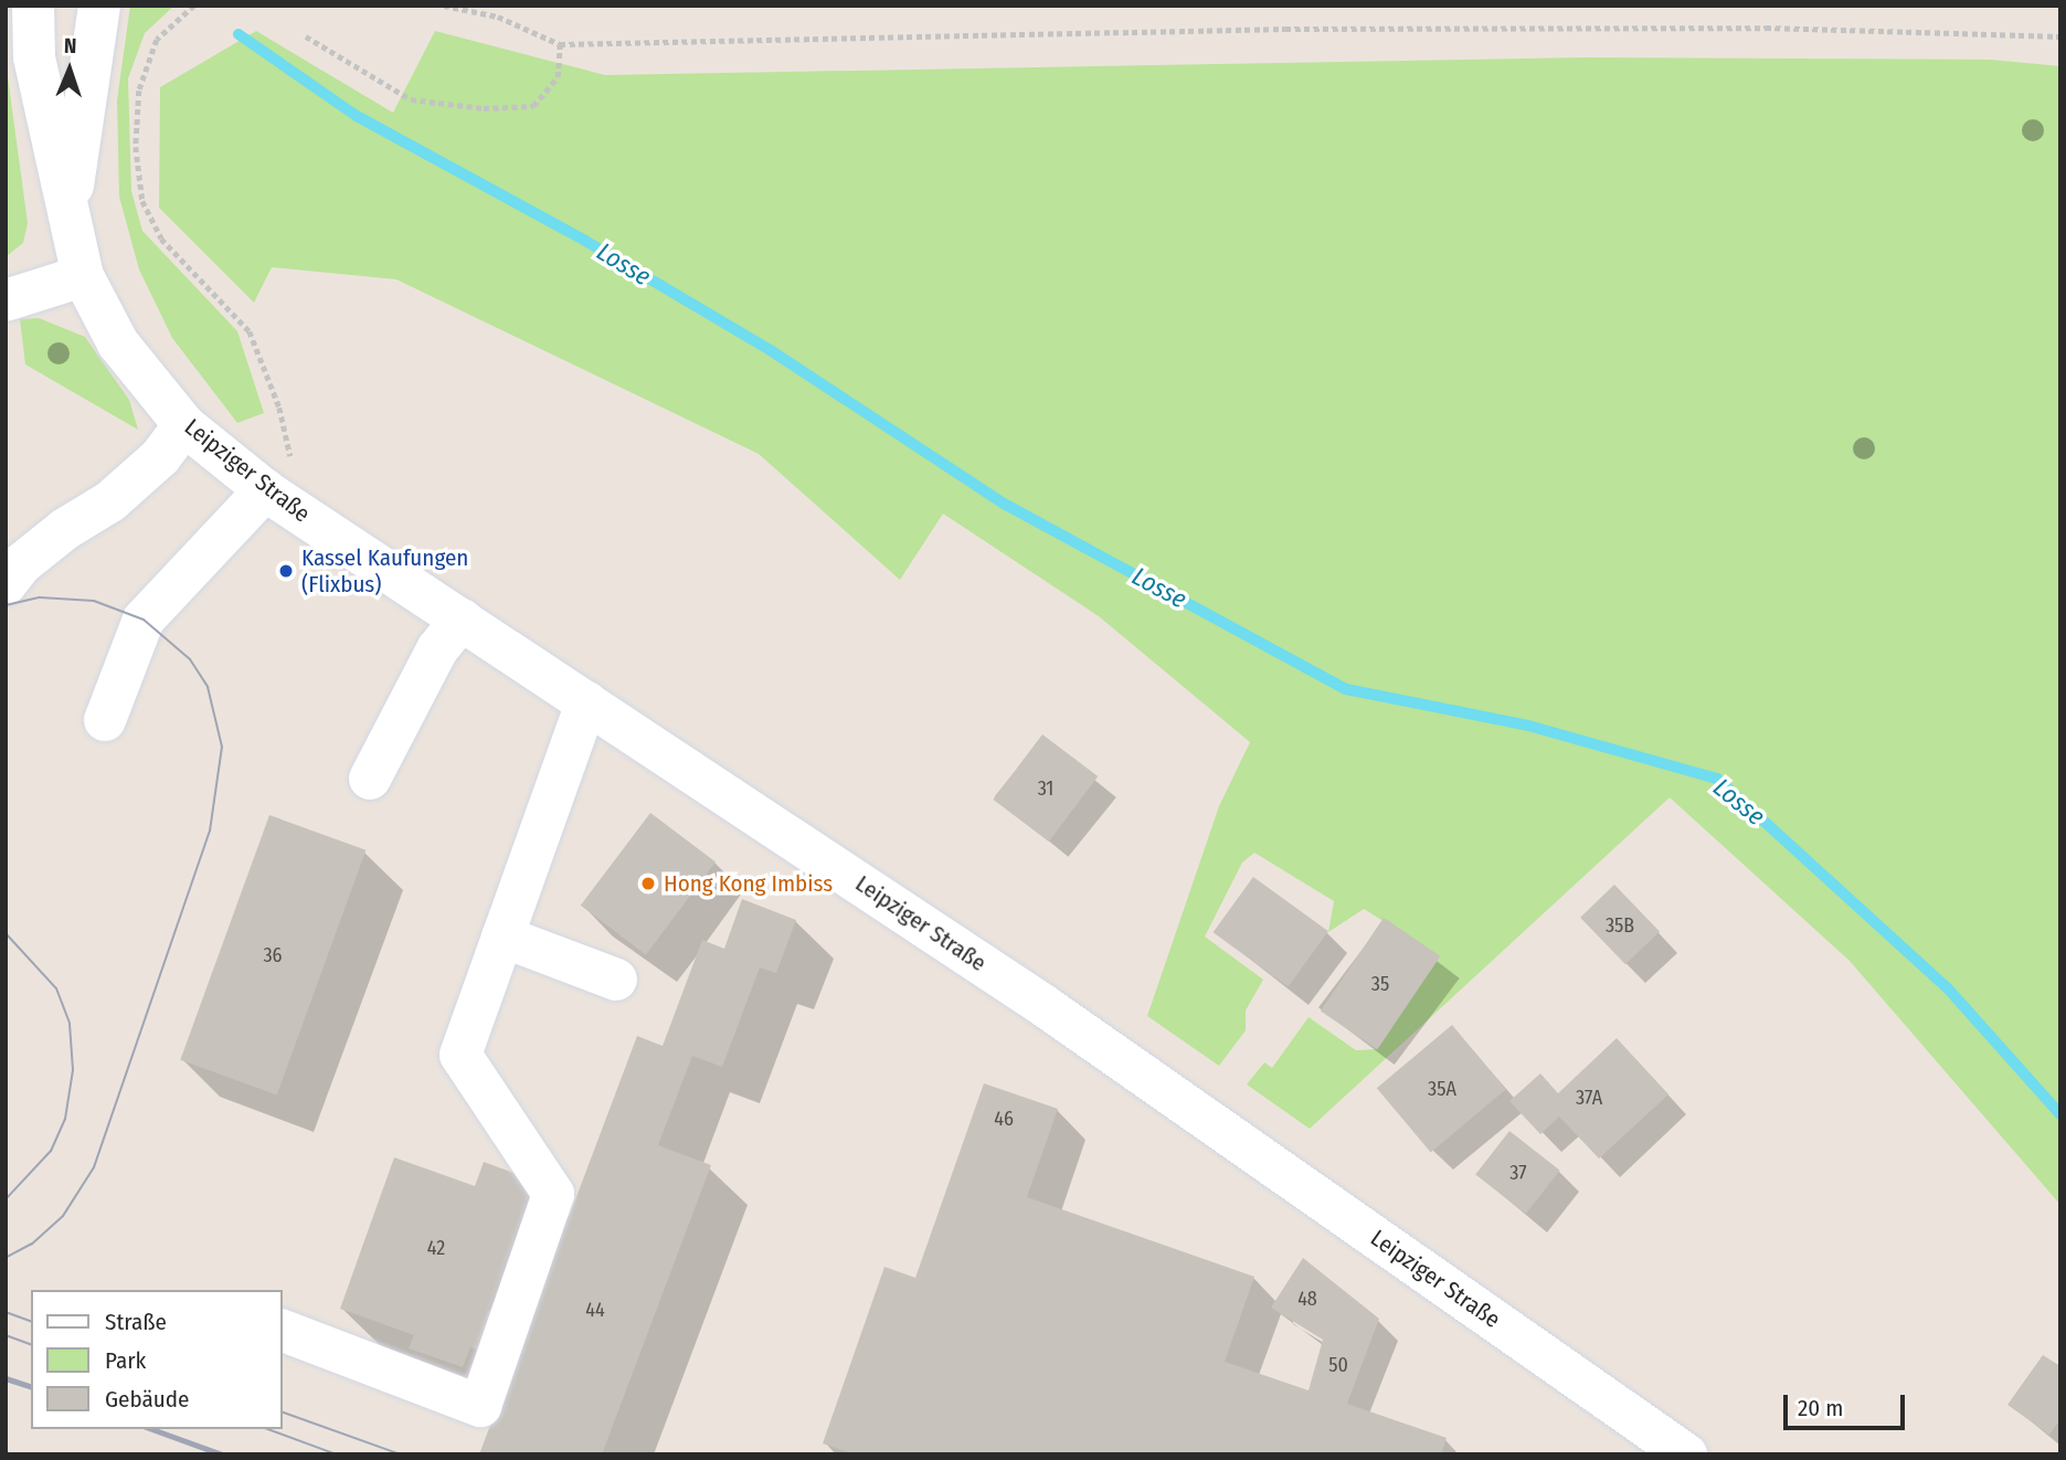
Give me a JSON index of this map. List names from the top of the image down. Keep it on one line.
{"streets":{"street":["Leipziger Straße"]},"water":["Losse"],"places":["Kassel Kaufungen (Flixbus)","Hong Kong Imbiss"],"house_numbers":["31","35B","36","35","35A","37A","46","37","42","48","44","50"],"legend":["Straße","Park","Gebäude"],"scale_bar":"20 m","north":"top"}
